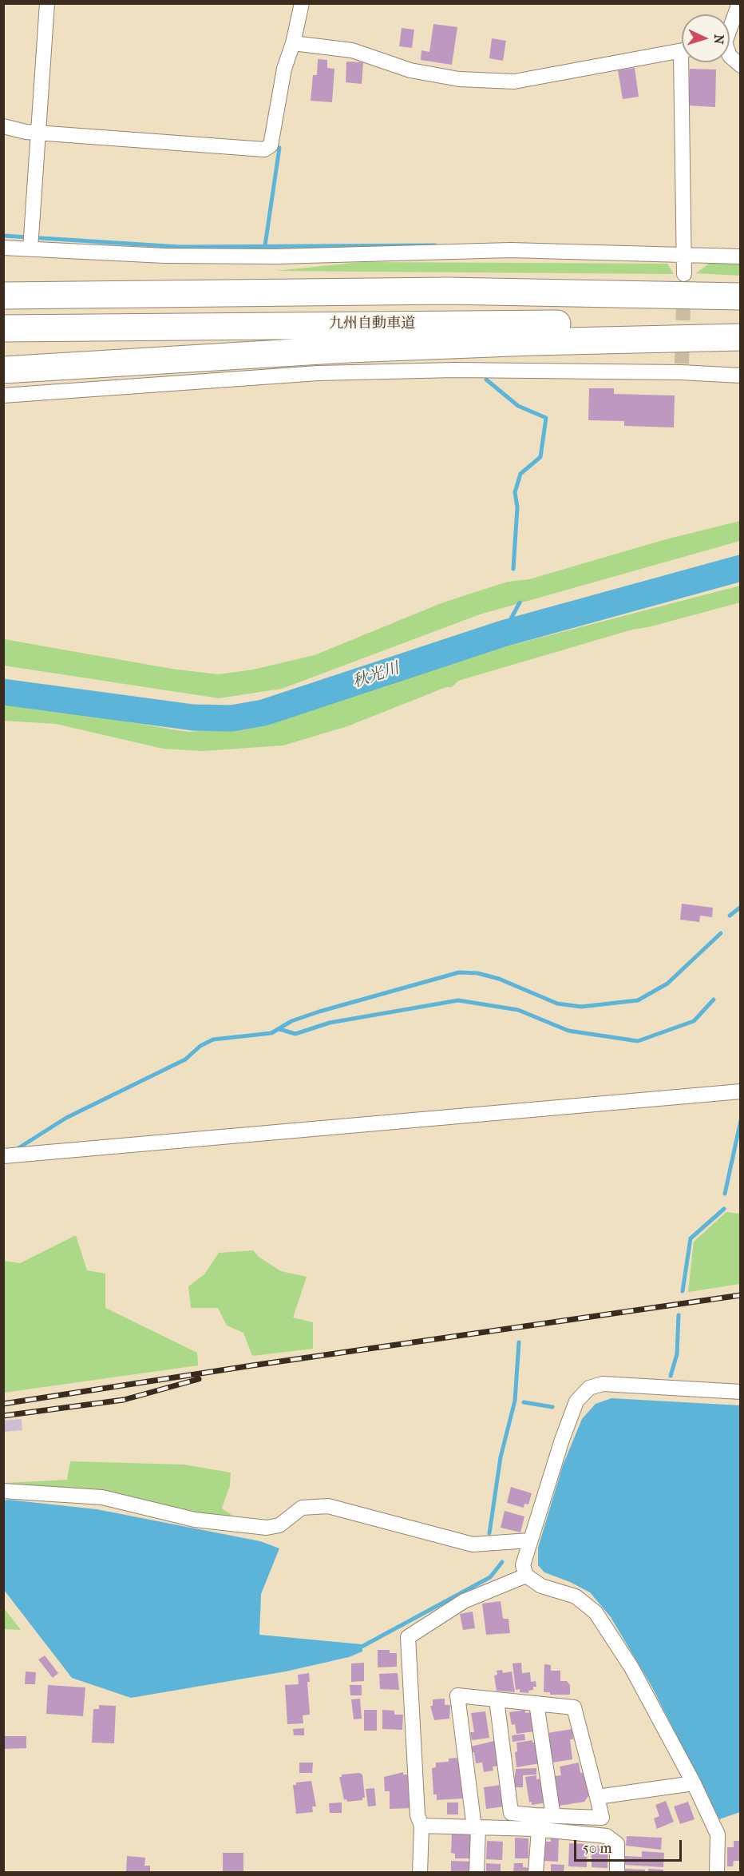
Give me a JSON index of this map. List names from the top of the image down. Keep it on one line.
{"streets":{"highway":["九州自動車道"]},"water":["秋光川"],"scale_bar":"50 m","north":"right"}
